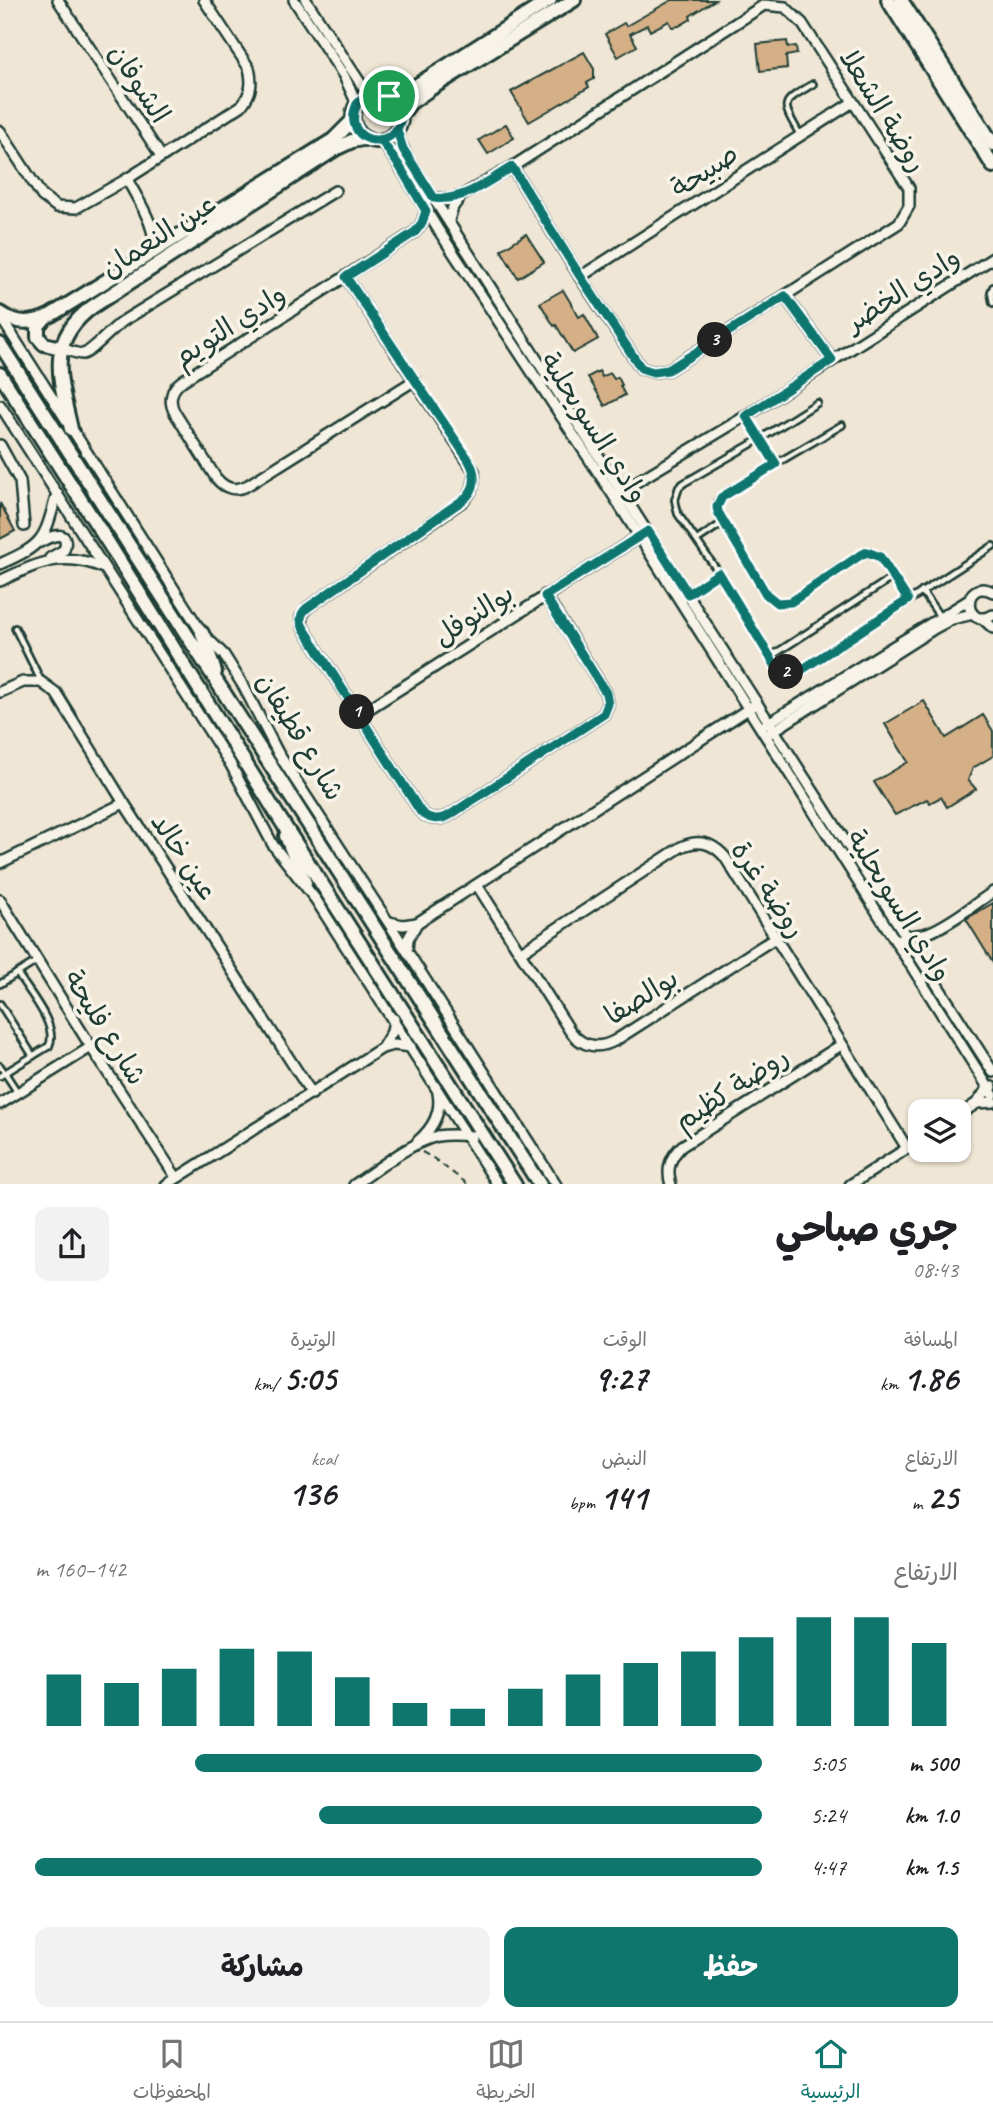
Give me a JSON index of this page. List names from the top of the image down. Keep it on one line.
{"streets":{"street":["الشوفان","روضة الشعلا","صبيحة","عين النعمان","وادي الخضر","وادي التويم","وادي السويحلية","بوالنوفل","شارع قطيفان","عين خالد","روضة غرة","بوالصفا","شارع فليحة","روضة كظيم"]},"crossings":[["روضة الشعلا","صبيحة"],["روضة الشعلا","وادي السويحلية"],["عين النعمان","وادي السويحلية"],["عين النعمان","شارع قطيفان"],["وادي الخضر","وادي السويحلية"],["وادي التويم","وادي السويحلية"],["وادي السويحلية","بوالنوفل"],["روضة غرة","بوالصفا"],["روضة غرة","روضة كظيم"]],"page":{"pins":["3","2","1"],"heading":["جري صباحي","08:43"],"stats":[["المسافة","1.86 km"],["الوقت","9:27"],["الوتيرة","5:05 /km"],["الارتفاع","25 m"],["النبض","141 bpm"],["kcal","136"]],"chart":["الارتفاع","142–160 m"],"list":[{"name":"500 m","note":"5:05"},{"name":"1.0 km","note":"5:24"},{"name":"1.5 km","note":"4:47"}],"buttons":["حفظ","مشاركة"],"tabs":["الرئيسية","الخريطة","المحفوظات"]}}
